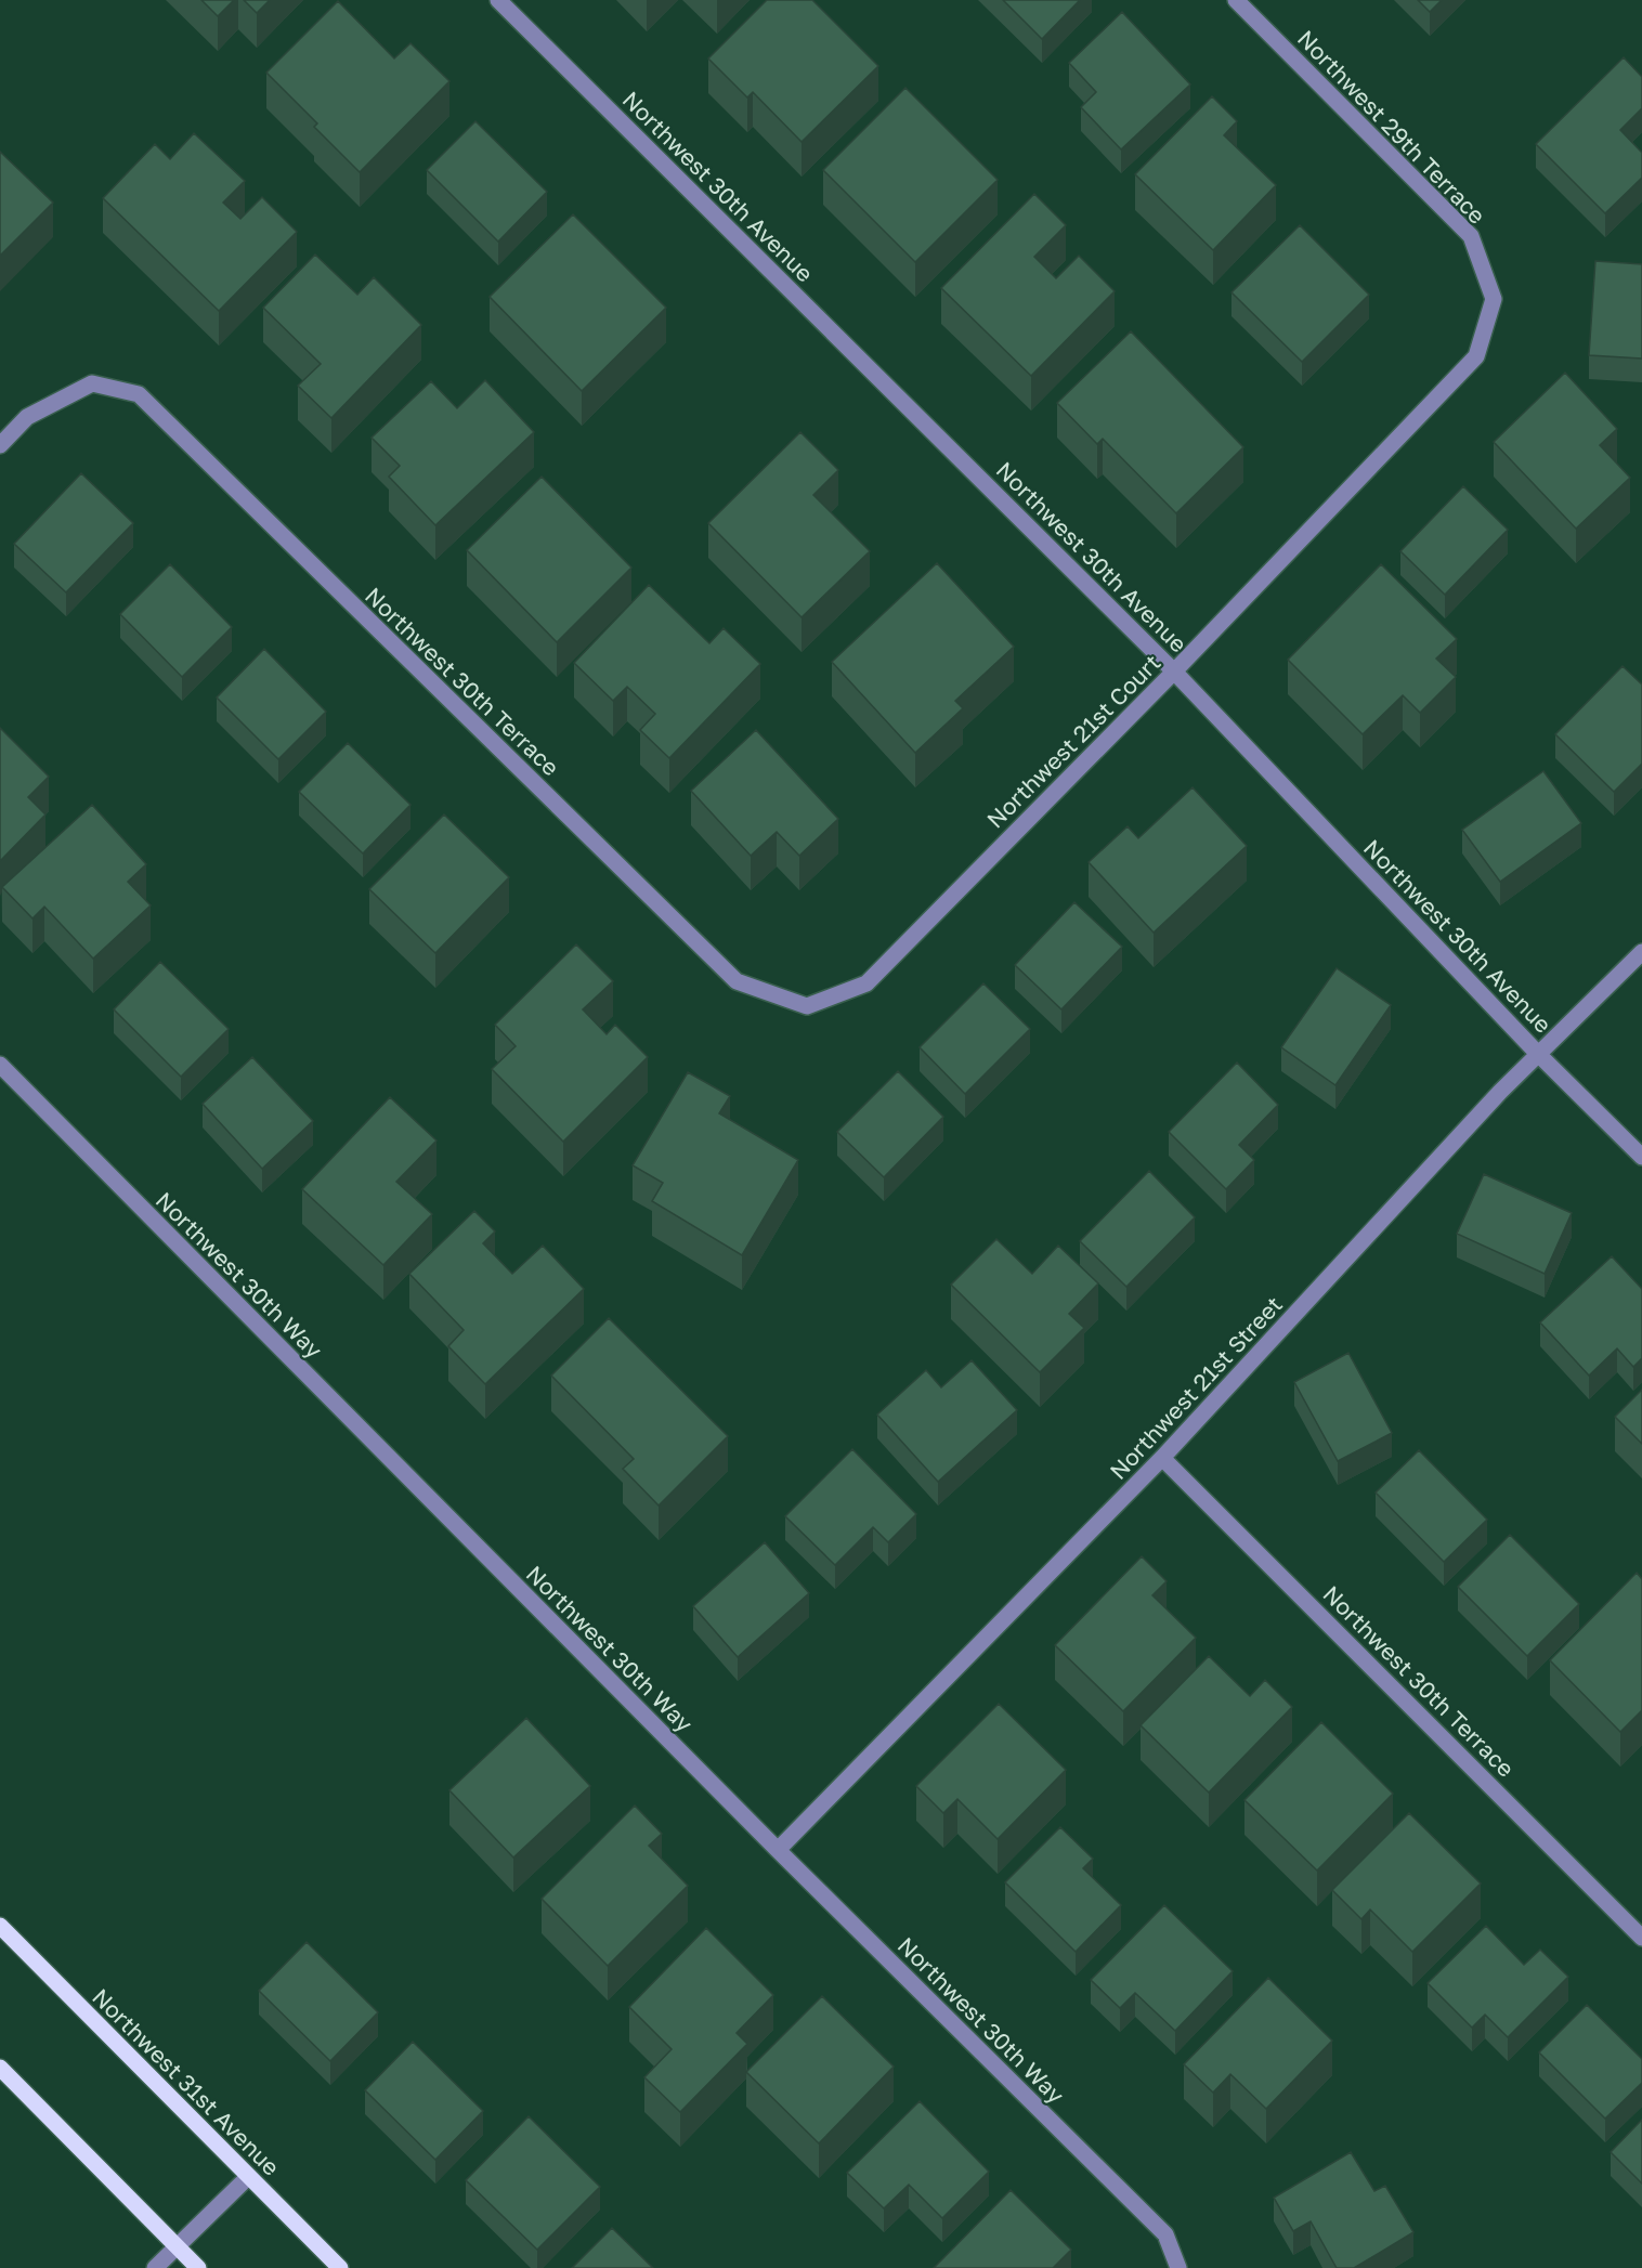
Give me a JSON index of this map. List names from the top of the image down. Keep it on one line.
{"streets":{"main road":["Northwest 31st Avenue"],"street":["Northwest 29th Terrace","Northwest 30th Avenue","Northwest 30th Terrace","Northwest 21st Court","Northwest 30th Way","Northwest 21st Street"]},"crossings":[["Northwest 29th Terrace","Northwest 21st Court"],["Northwest 30th Avenue","Northwest 21st Court"],["Northwest 30th Avenue","Northwest 21st Street"],["Northwest 30th Terrace","Northwest 21st Court"],["Northwest 30th Terrace","Northwest 21st Street"],["Northwest 30th Way","Northwest 21st Street"]]}
